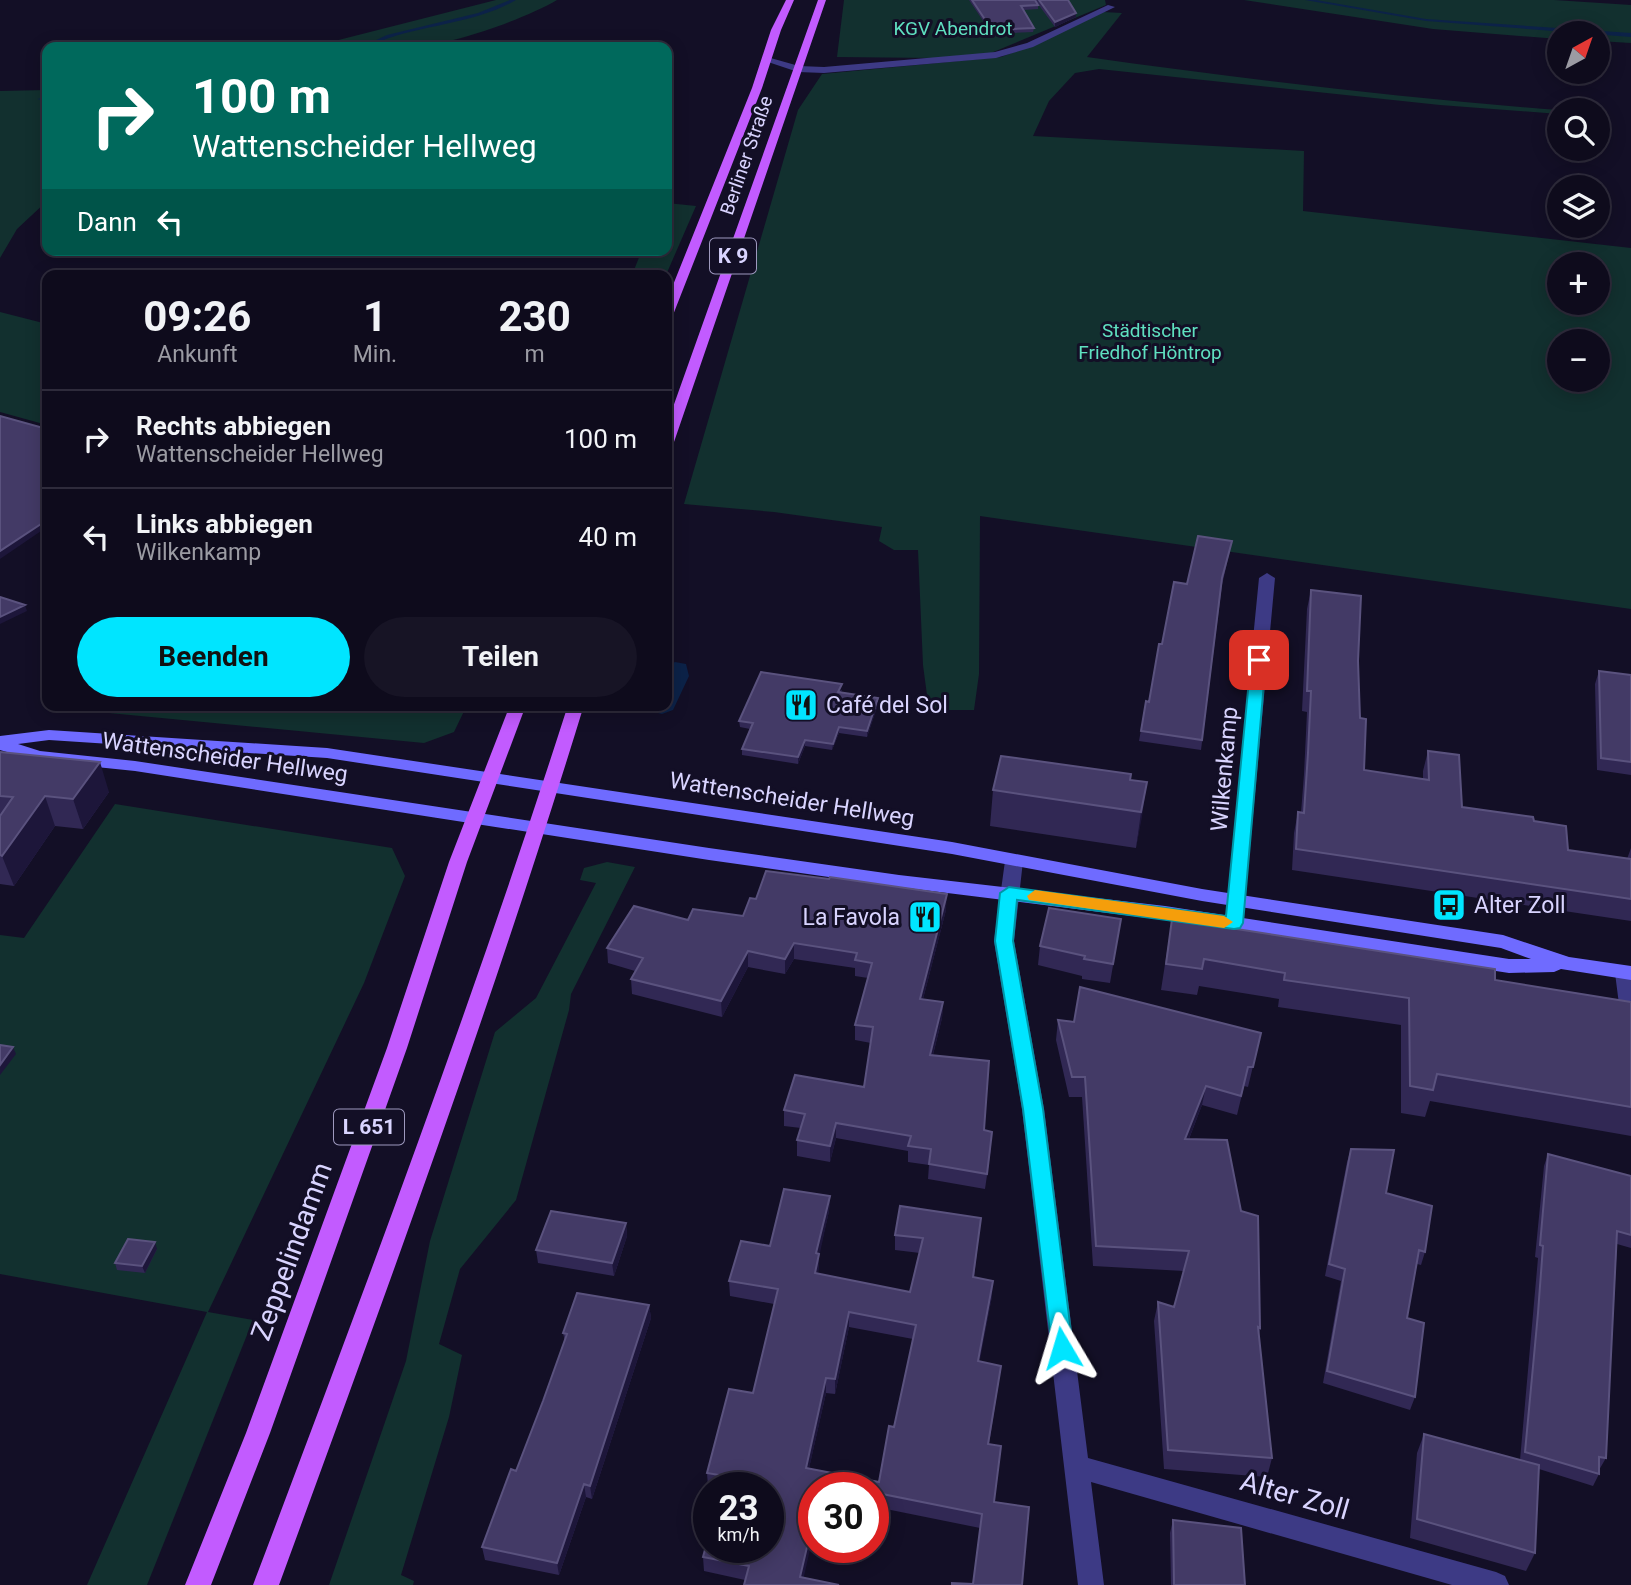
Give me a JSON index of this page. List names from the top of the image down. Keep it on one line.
{"streets":{"main road":["Berliner Straße","K 9","Wattenscheider Hellweg","L 651","Zeppelindamm"],"street":["Wilkenkamp","Alter Zoll"]},"crossings":[["Wattenscheider Hellweg","Wilkenkamp"],["Wattenscheider Hellweg","L 651"],["Wattenscheider Hellweg","Zeppelindamm"]],"parks":["KGV Abendrot","Städtischer Friedhof Höntrop"],"places":{"restaurant":["Café del Sol","La Favola"],"bus stop":["Alter Zoll"]},"north":"top right","page":{"map_buttons":["+","−"],"turn":["100 m","Wattenscheider Hellweg"],"then":"Dann","eta":["09:26","Ankunft","1","Min.","230","m"],"list":[{"name":"Rechts abbiegen","note":"Wattenscheider Hellweg","value":"100 m"},{"name":"Links abbiegen","note":"Wilkenkamp","value":"40 m"}],"buttons":["Beenden","Teilen"],"speed":"23 km/h","limit":"30"}}
